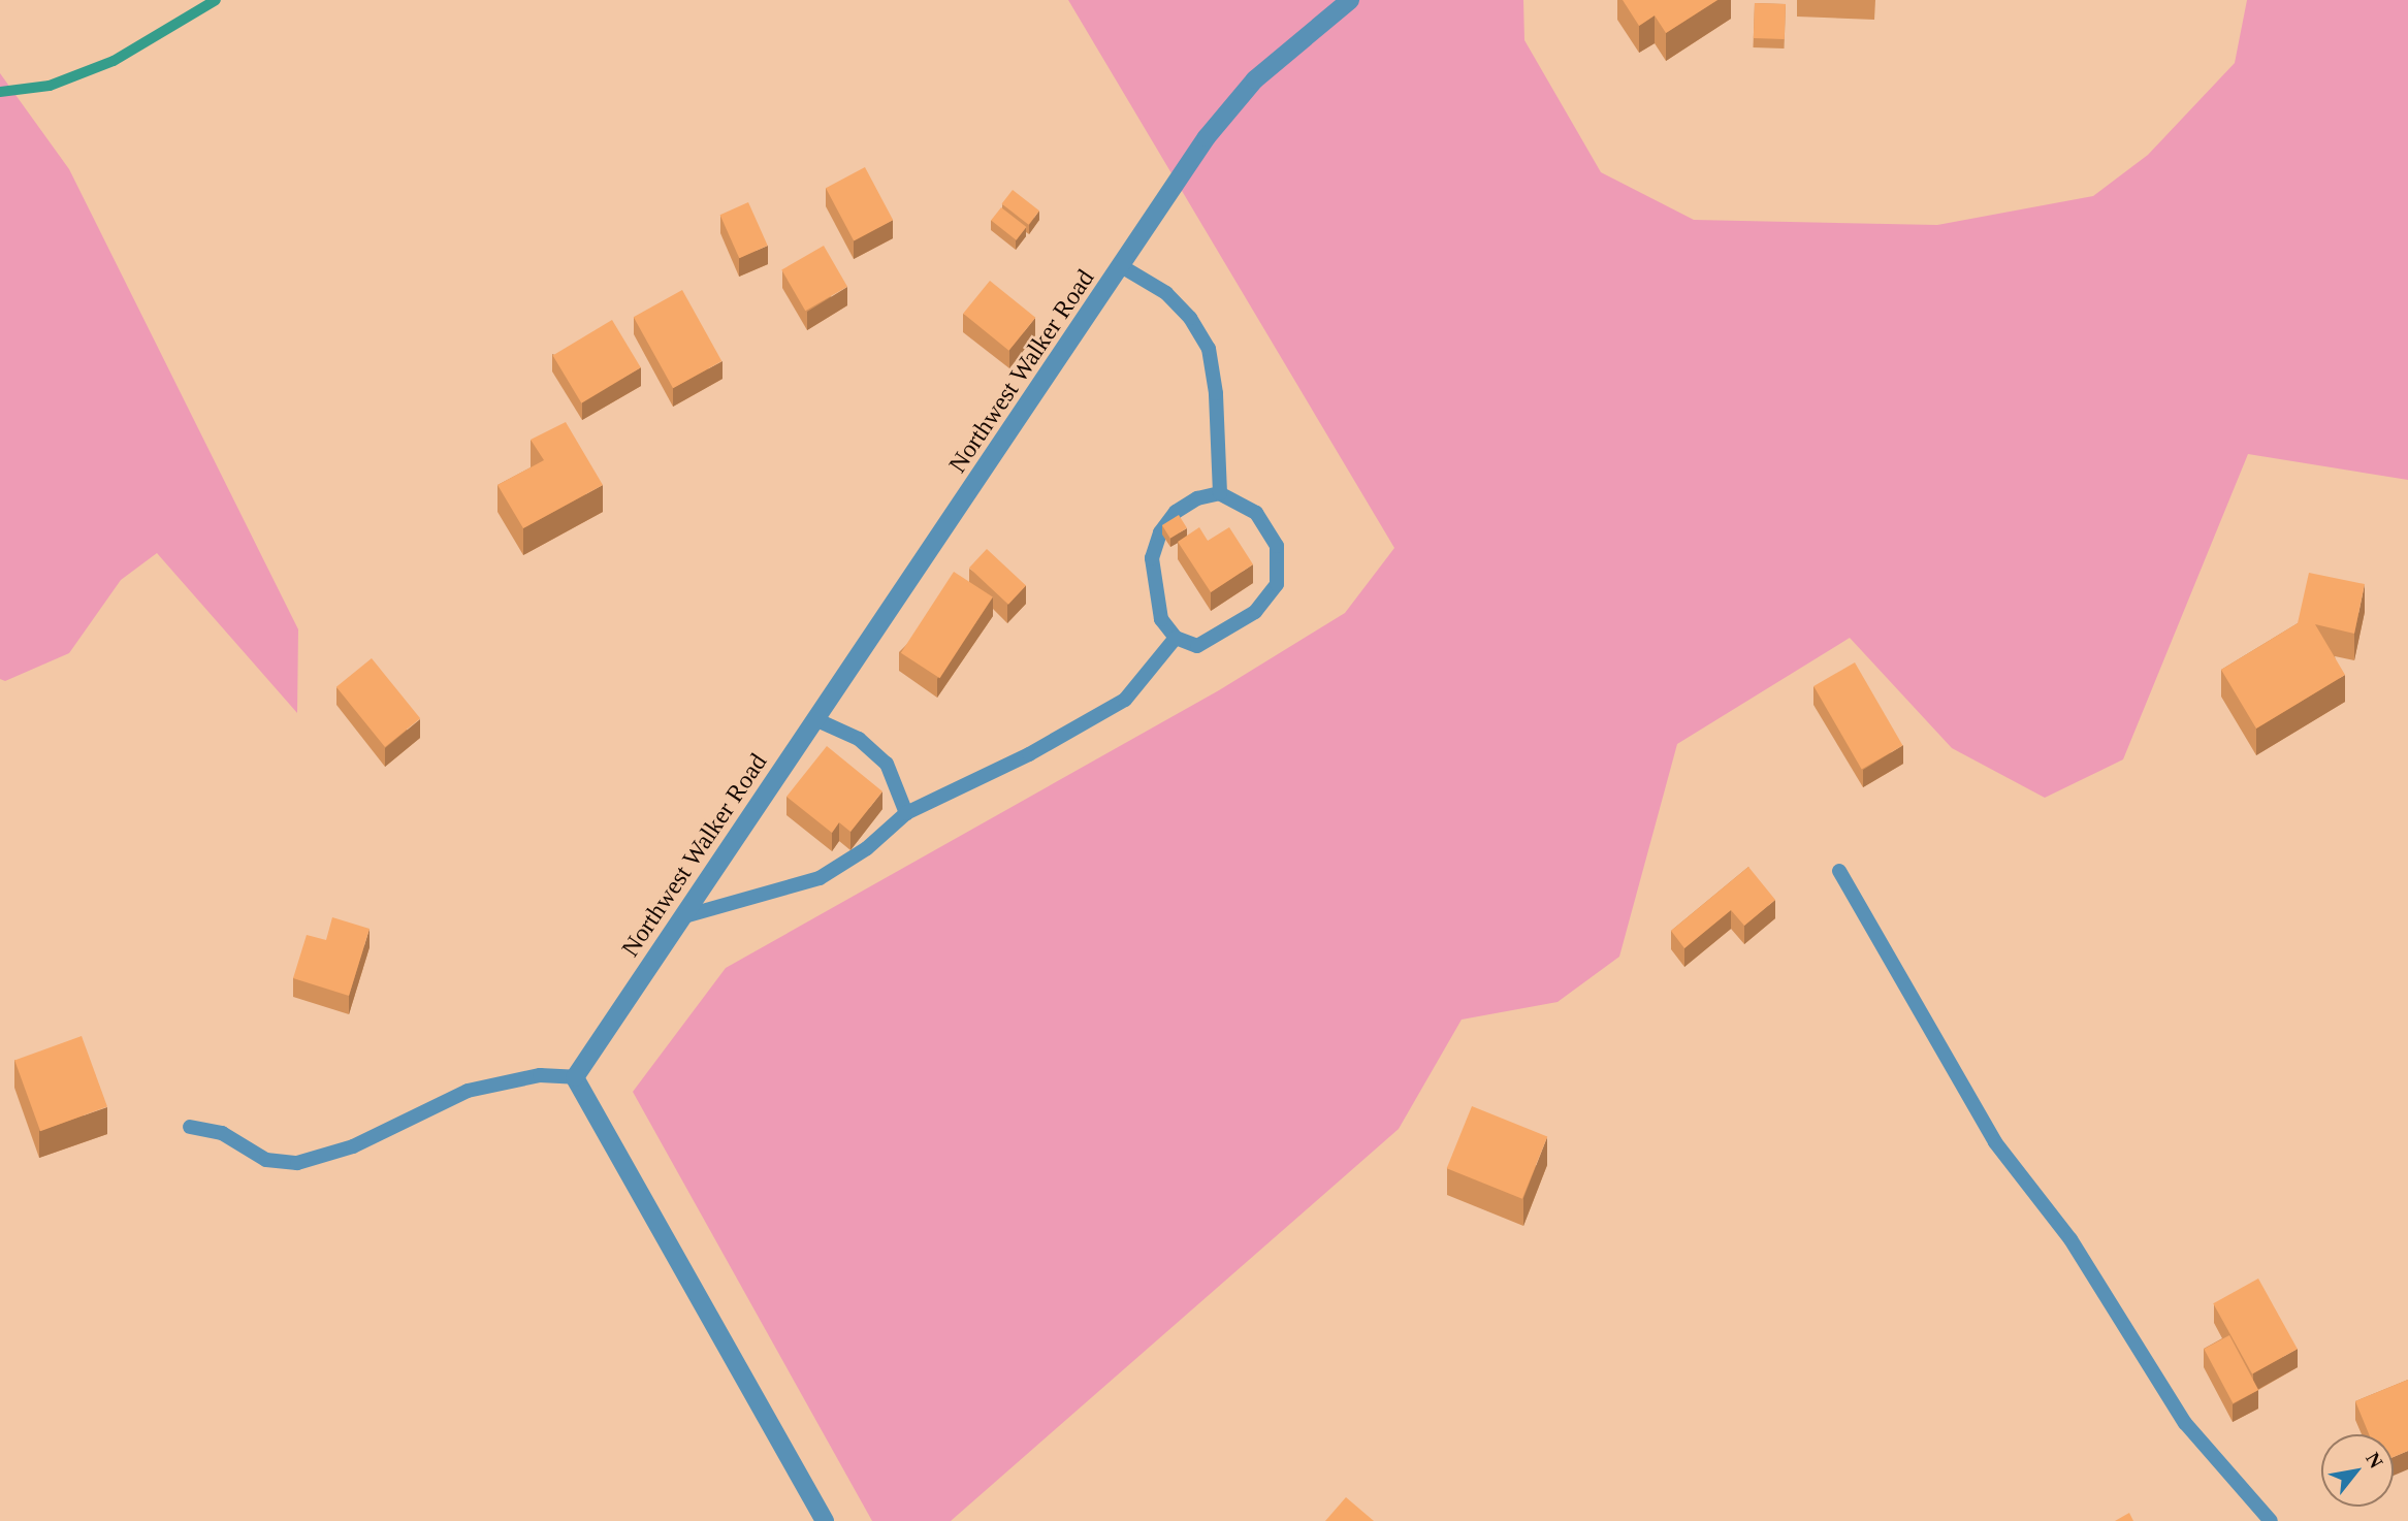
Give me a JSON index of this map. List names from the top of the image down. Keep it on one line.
{"streets":{"street":["Northwest Walker Road"]},"north":"top right"}
